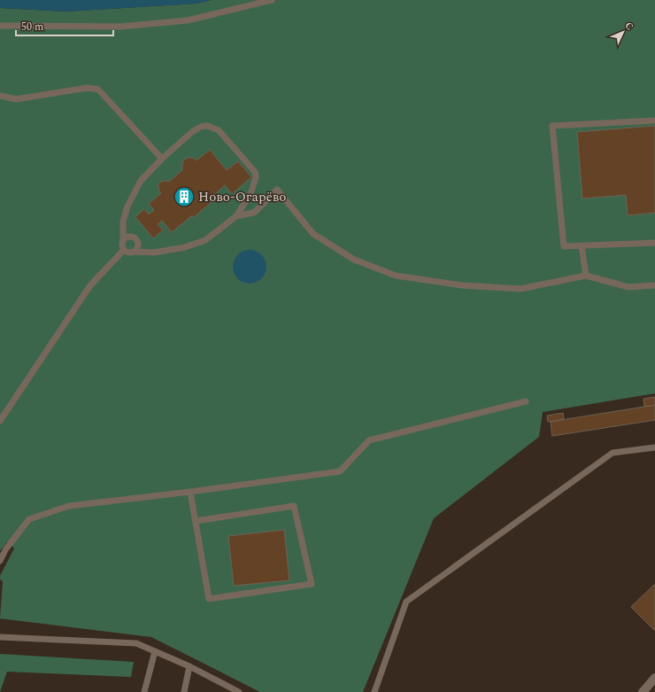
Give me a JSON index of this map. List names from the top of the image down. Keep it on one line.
{"places":{"building":["Ново-Огарёво"]},"scale_bar":"50 m","north":"top right"}
